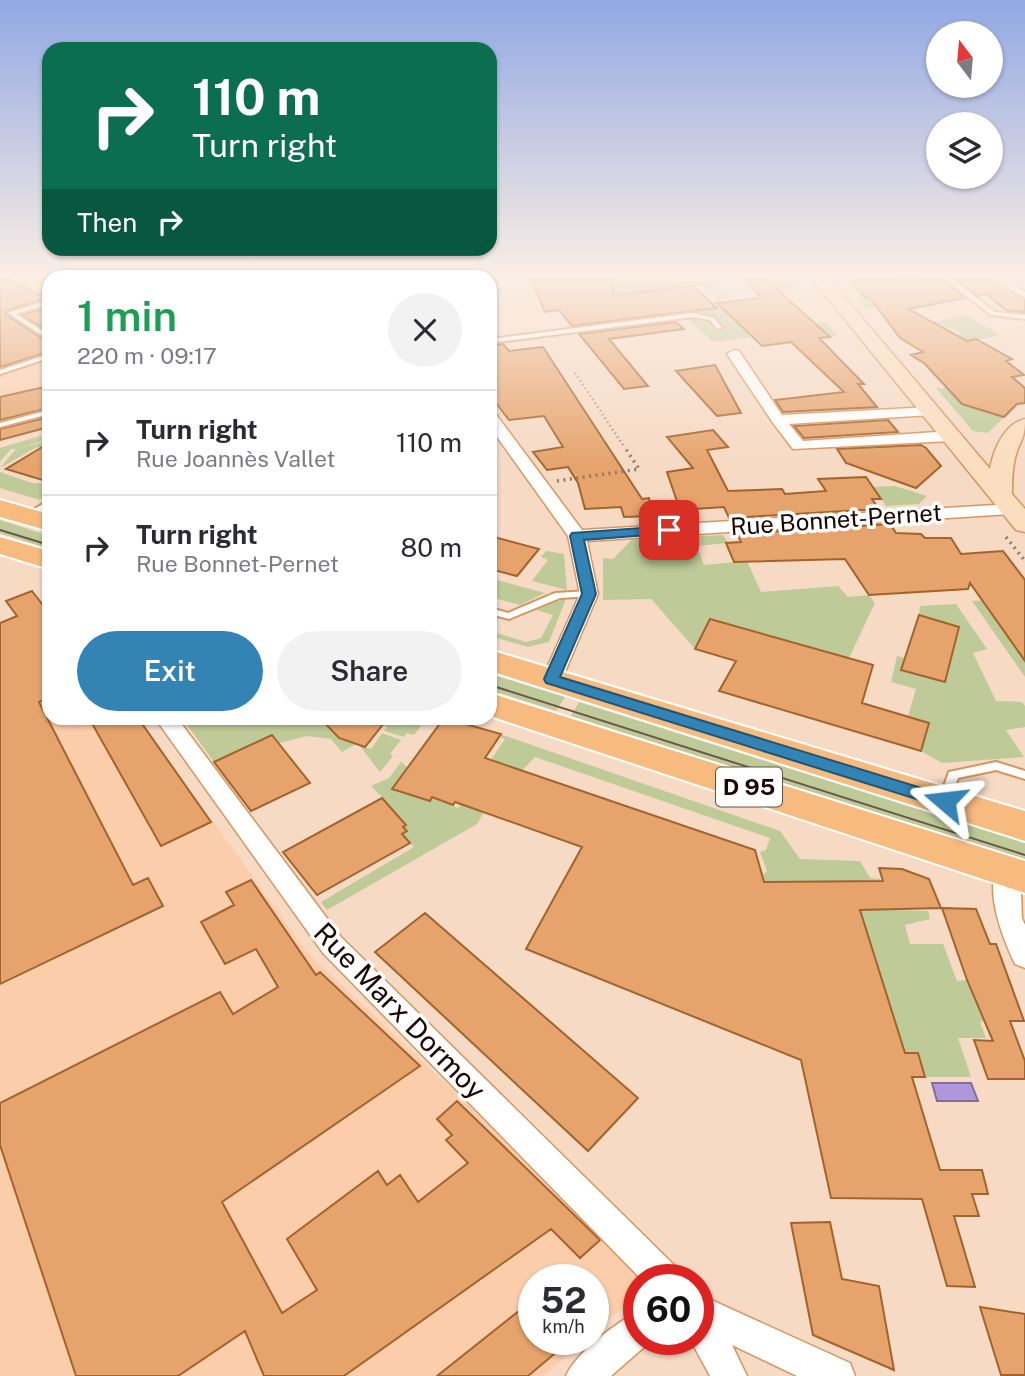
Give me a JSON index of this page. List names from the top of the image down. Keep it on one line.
{"streets":{"main road":["D 95"],"street":["Rue Bonnet-Pernet","Rue Marx Dormoy"]},"north":"top","page":{"turn":["110 m","Turn right"],"then":"Then","heading":["1 min","220 m · 09:17"],"list":[{"name":"Turn right","note":"Rue Joannès Vallet","value":"110 m"},{"name":"Turn right","note":"Rue Bonnet-Pernet","value":"80 m"}],"buttons":["Exit","Share"],"speed":"52 km/h","limit":"60"}}
